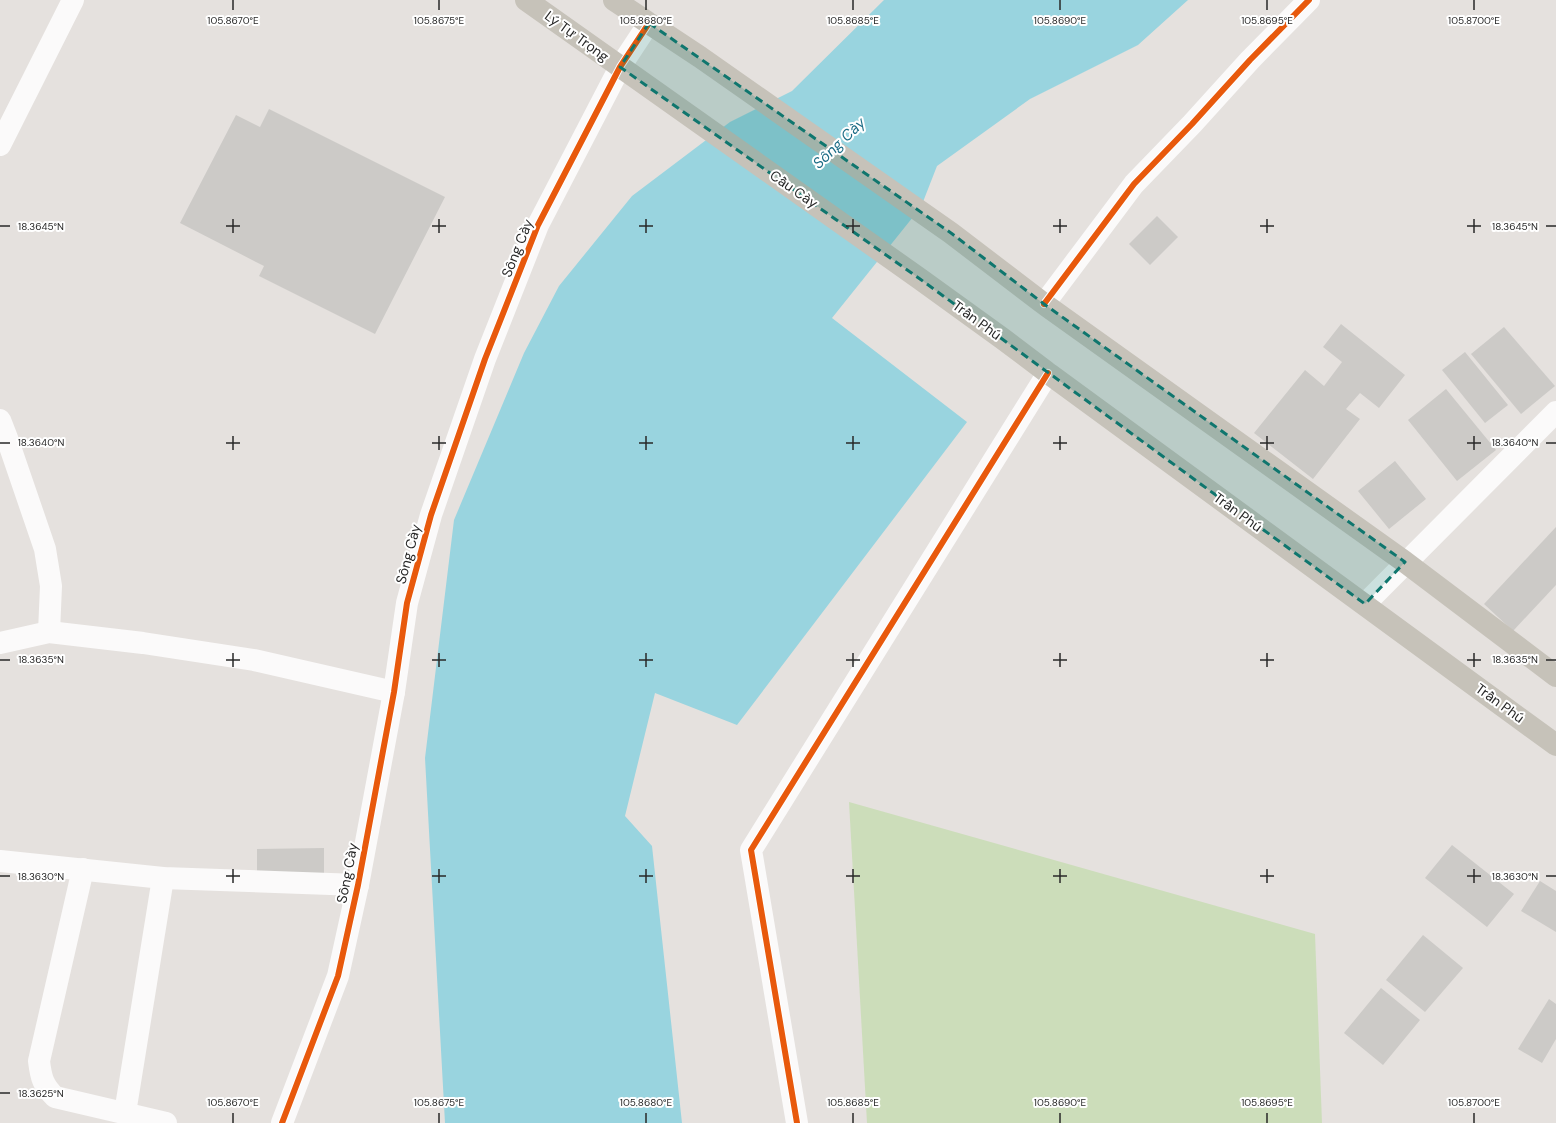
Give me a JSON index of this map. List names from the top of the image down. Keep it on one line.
{"streets":{"main road":["Lý Tự Trọng","Cầu Cày","Trần Phú"],"street":["Sông Cày"]},"crossings":[["Lý Tự Trọng","Cầu Cày"],["Lý Tự Trọng","Sông Cày"],["Cầu Cày","Trần Phú"]],"water":["Sông Cày"],"coordinates":["105.8670°E","105.8675°E","105.8680°E","105.8685°E","105.8690°E","105.8695°E","105.8700°E","18.3645°N","18.3640°N","18.3635°N","18.3630°N","18.3625°N"]}
